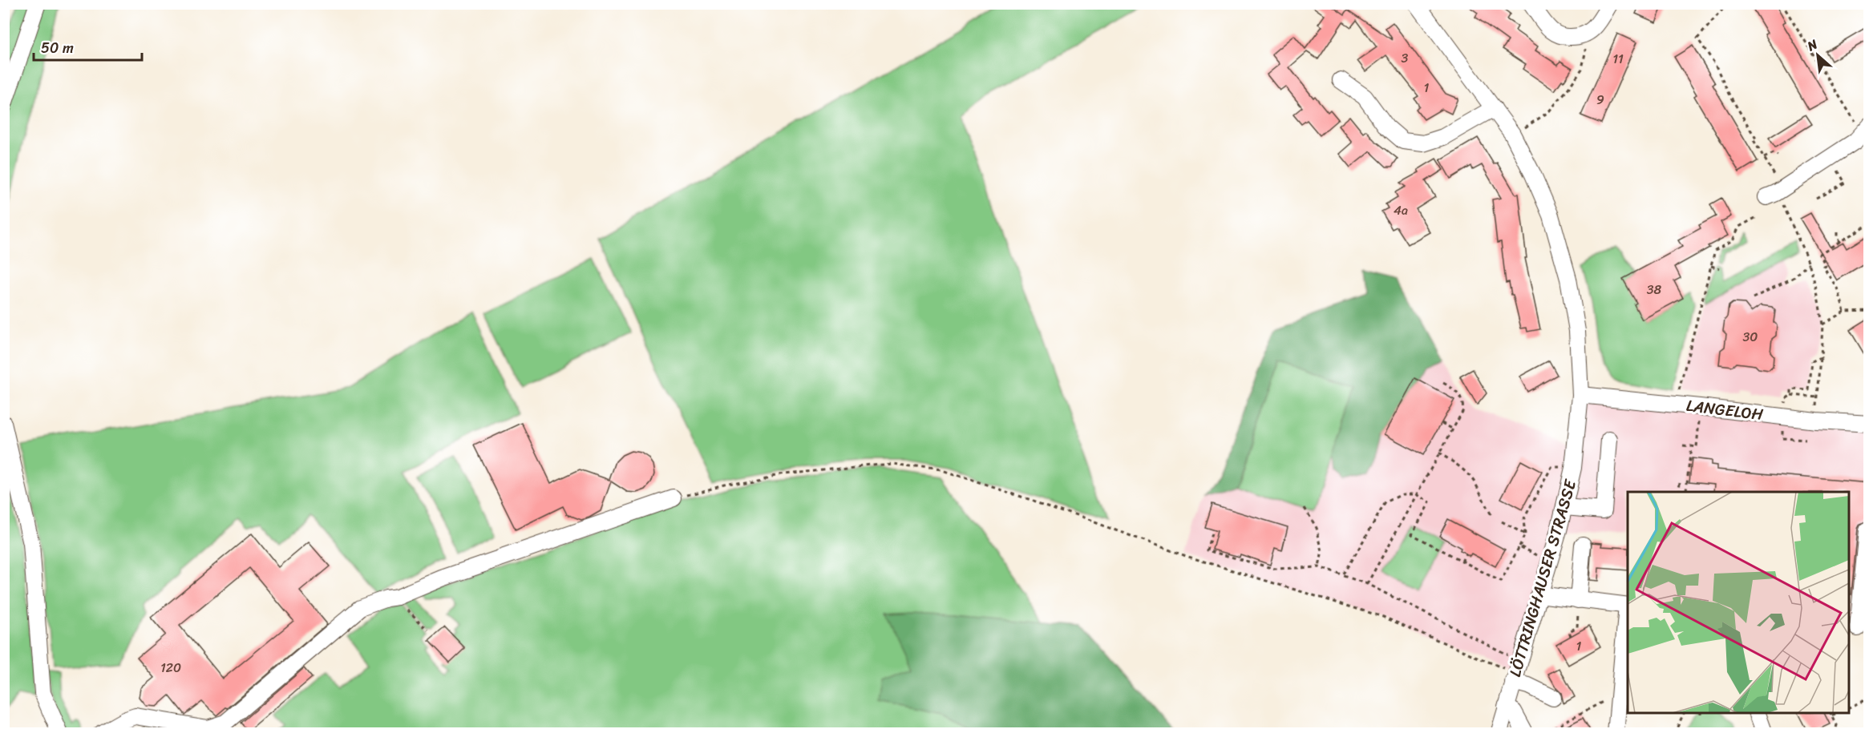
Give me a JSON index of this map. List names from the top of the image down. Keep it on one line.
{"streets":{"street":["LANGELOH","LÖTTRINGHAUSER STRASSE"]},"crossings":[["LANGELOH","LÖTTRINGHAUSER STRASSE"]],"house_numbers":["3","11","1","9","4a","38","30","1","120"],"scale_bar":"50 m","north":"top left"}
